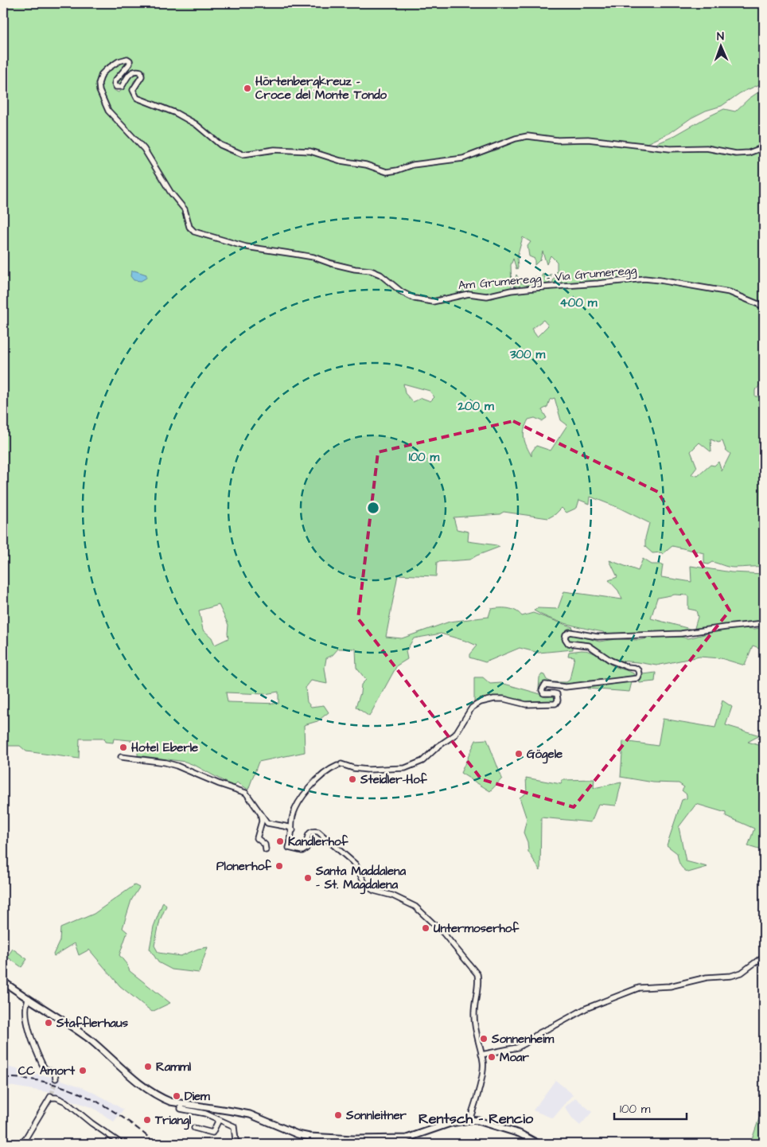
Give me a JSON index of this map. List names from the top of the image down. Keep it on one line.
{"streets":{"street":["Am Grumeregg - Via Grumeregg"]},"districts":["Rentsch - Rencio"],"places":["Hörtenbergkreuz - Croce del Monte Tondo","Hotel Eberle","Gögele","Steidler-Hof","Kandlerhof","Plonerhof","Santa Maddalena - St. Magdalena","Untermoserhof","Stafflerhaus","Sonnenheim","Moar","Ramml","CC Amort","Diem","Sonnleitner","Triangl"],"scale_bar":"100 m","north":"top","rings":["400 m","300 m","200 m","100 m"]}
